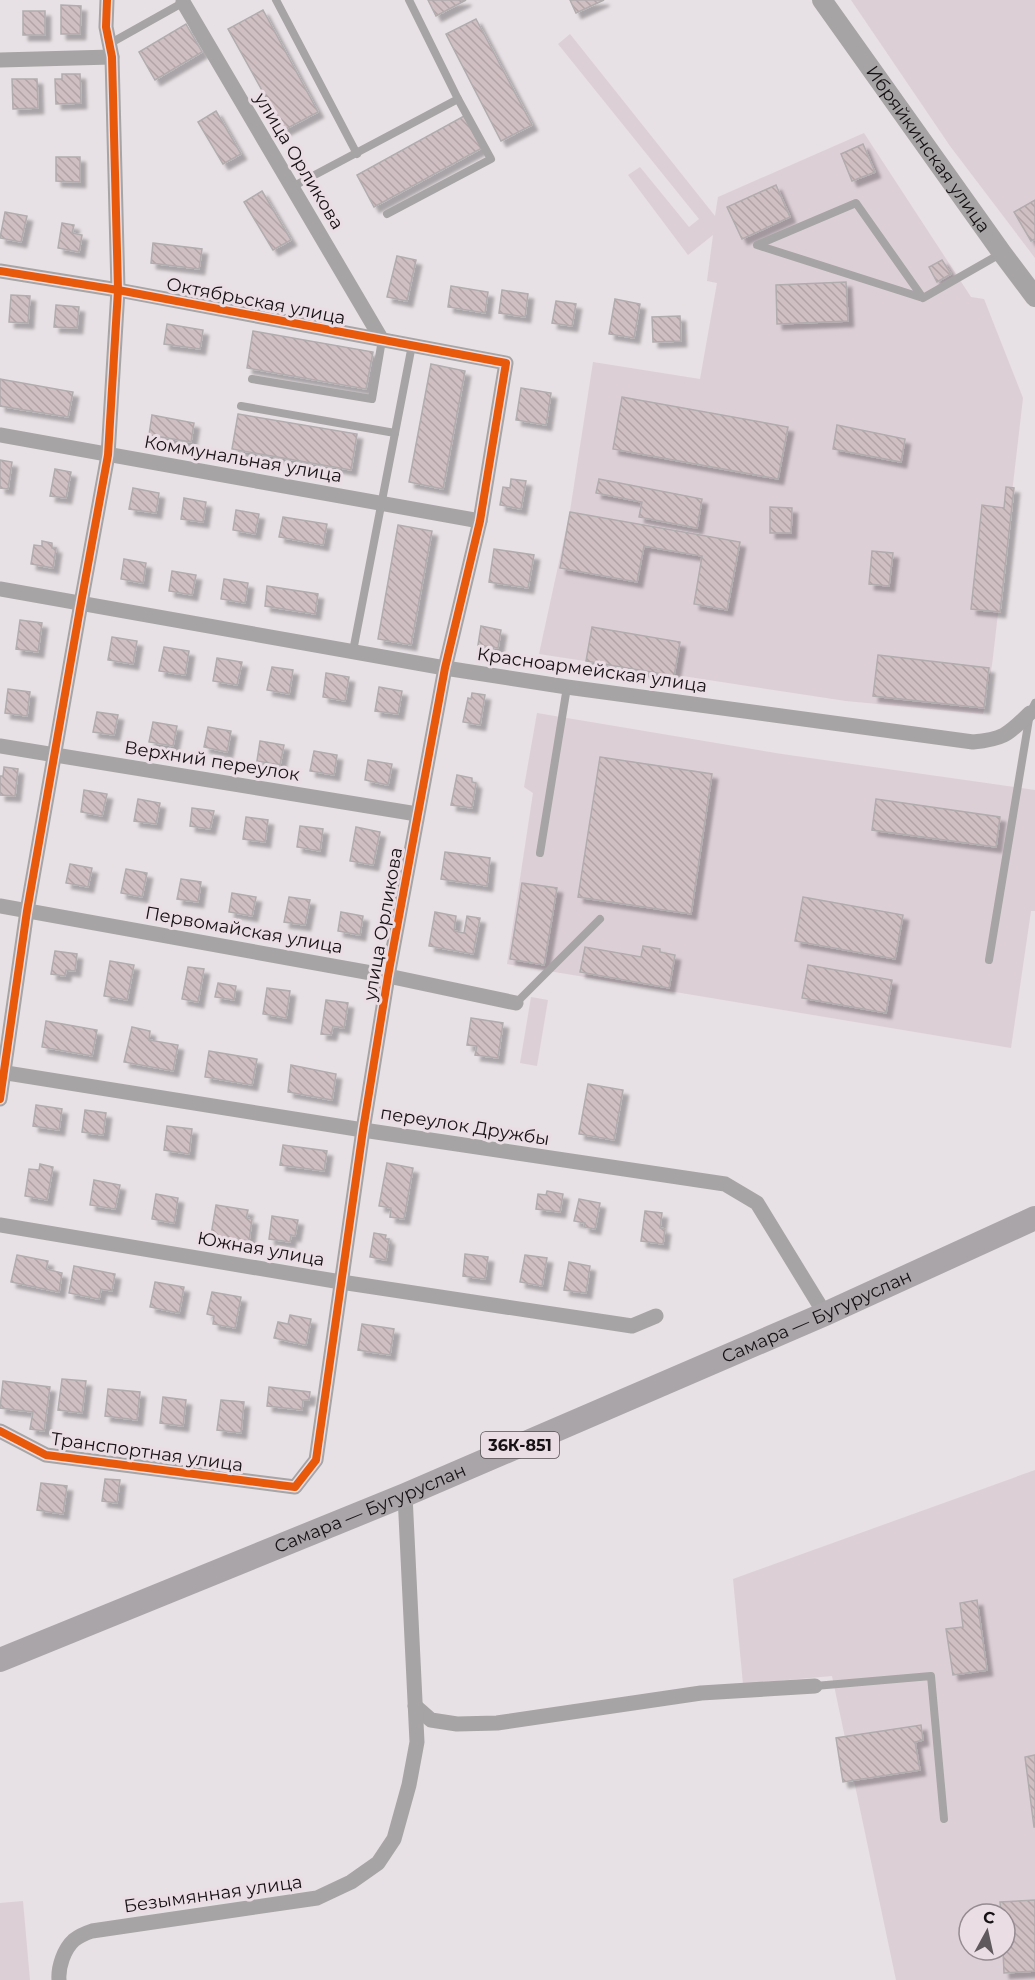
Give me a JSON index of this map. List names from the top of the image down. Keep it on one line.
{"streets":{"main road":["Самара — Бугуруслан","36К-851"],"street":["Ибряйкинская улица","улица Орликова","Октябрьская улица","Коммунальная улица","Красноармейская улица","Верхний переулок","Первомайская улица","переулок Дружбы","Южная улица","Транспортная улица","Безымянная улица"]},"crossings":[["улица Орликова","Октябрьская улица"],["улица Орликова","Коммунальная улица"],["улица Орликова","Красноармейская улица"],["улица Орликова","Верхний переулок"],["улица Орликова","Первомайская улица"],["улица Орликова","переулок Дружбы"],["улица Орликова","Южная улица"],["улица Орликова","Транспортная улица"],["переулок Дружбы","Самара — Бугуруслан"],["Самара — Бугуруслан","Безымянная улица"]],"north":"top"}
